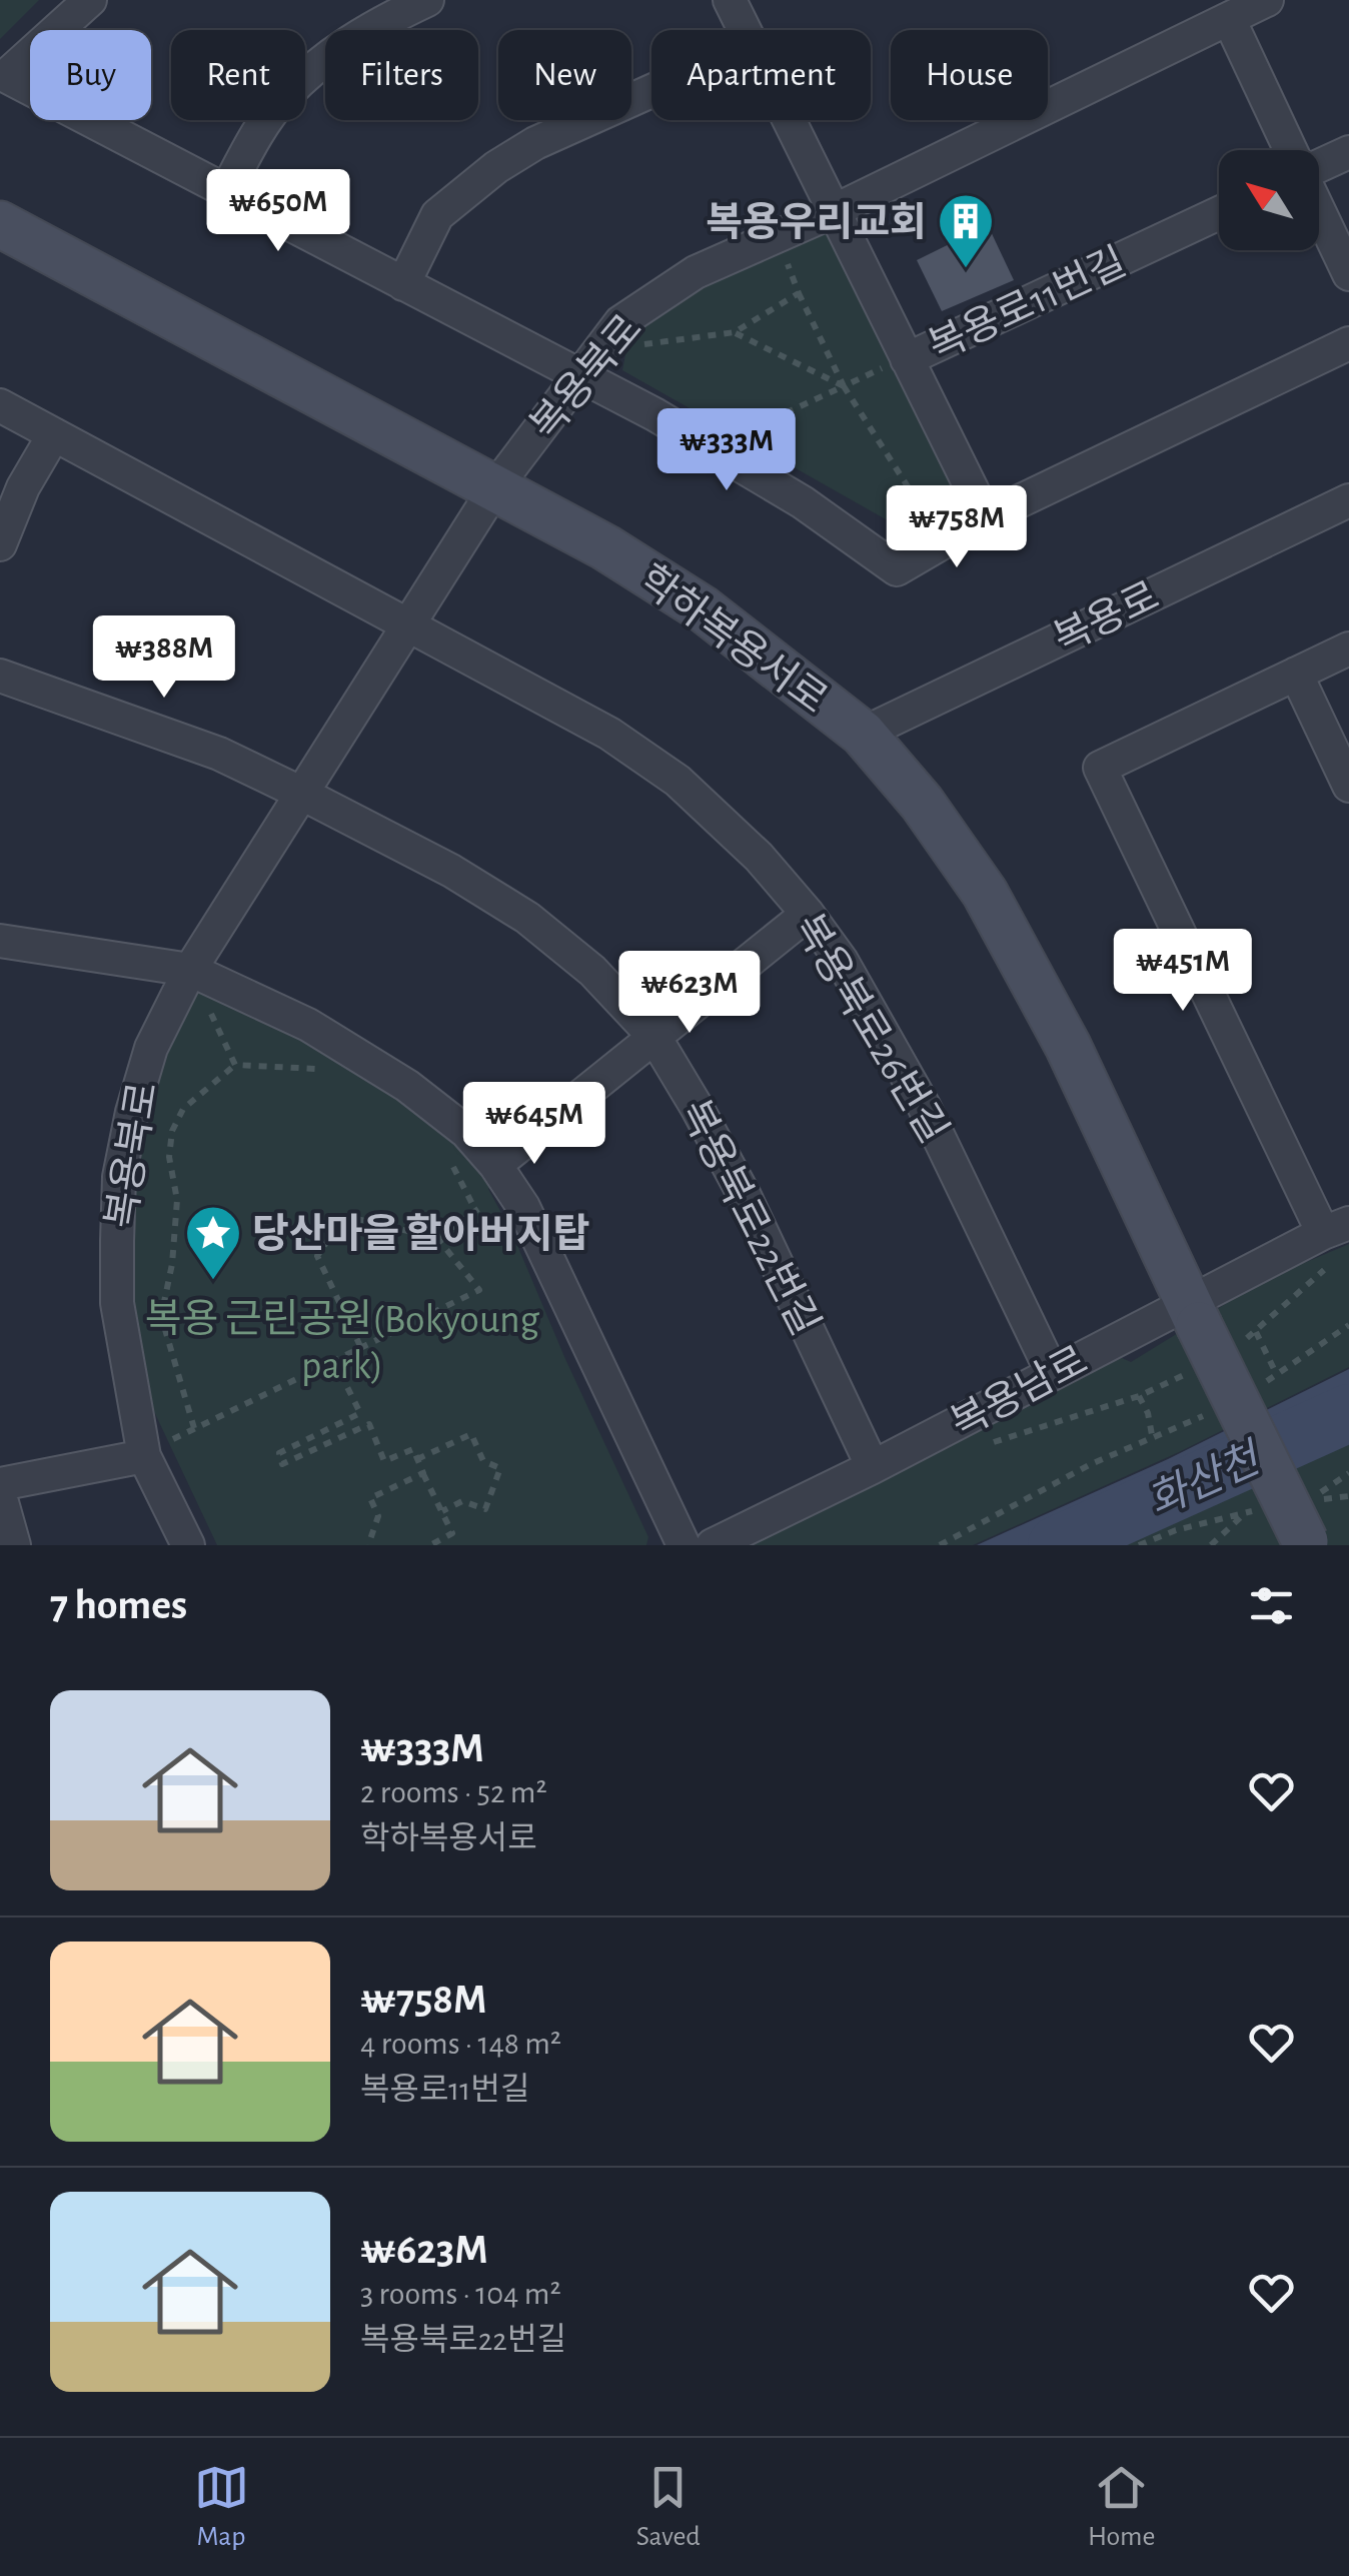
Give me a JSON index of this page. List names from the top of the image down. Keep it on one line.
{"streets":{"street":["복용로11번길","복용북로","복용로","학하복용서로","복용북로26번길","복용북로22번길","복용남로"]},"crossings":[["복용북로","학하복용서로"],["복용북로","복용북로26번길"],["복용북로","복용북로22번길"],["복용로","학하복용서로"],["학하복용서로","복용남로"],["복용북로26번길","복용남로"],["복용북로22번길","복용남로"]],"water":["화산천"],"parks":["복용 근린공원(Bokyoung park)"],"places":{"building":["복용우리교회"],"place":["당산마을 할아버지탑"]},"north":"top left","page":{"chip":["Buy","Rent","Filters","New","Apartment","House"],"price":["₩650M","₩333M","₩758M","₩388M","₩451M","₩623M","₩645M"],"heading":"7 homes","list":[{"name":"₩333M","note":"2 rooms · 52 m² · 학하복용서로"},{"name":"₩758M","note":"4 rooms · 148 m² · 복용로11번길"},{"name":"₩623M","note":"3 rooms · 104 m² · 복용북로22번길"}],"tabs":["Map","Saved","Home"]}}
